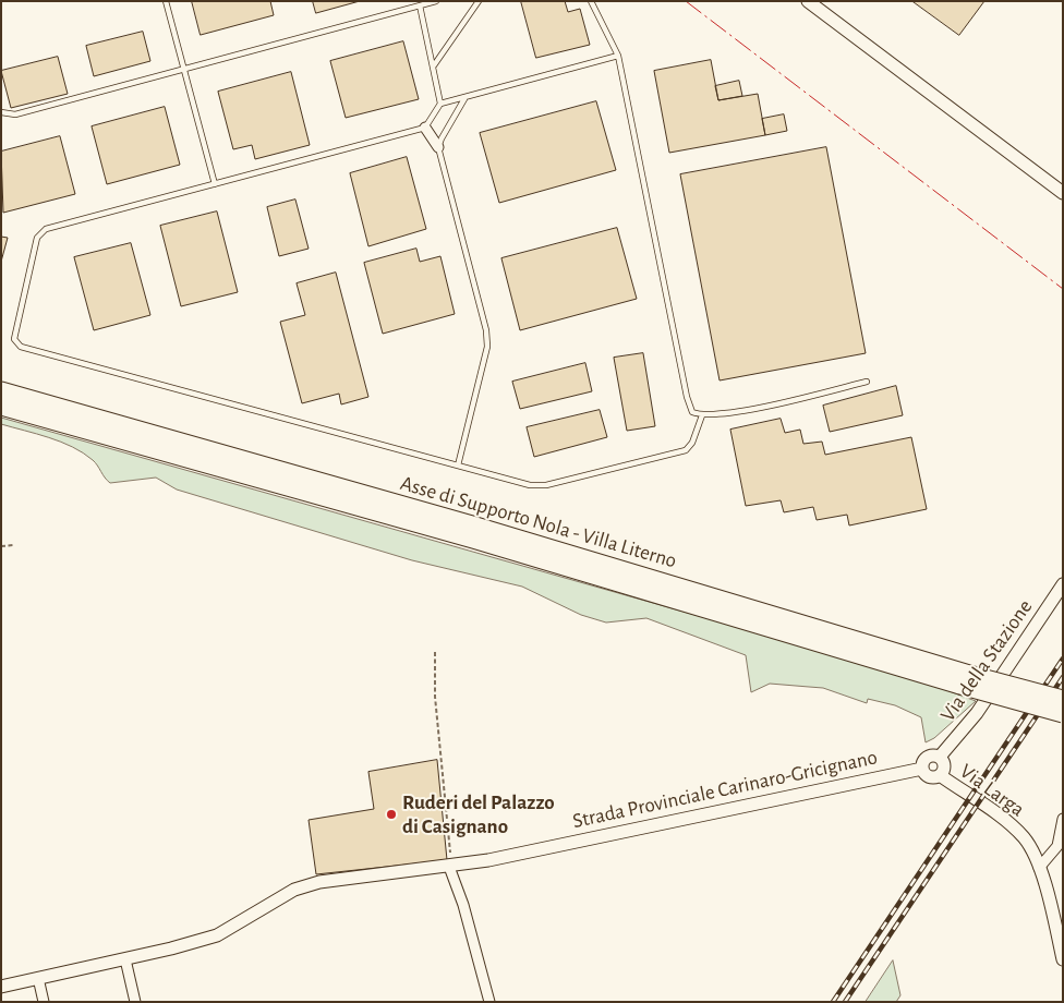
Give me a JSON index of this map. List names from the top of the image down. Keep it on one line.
{"streets":{"highway":["Asse di Supporto Nola - Villa Literno"],"street":["Via della Stazione","Strada Provinciale Carinaro-Gricignano","Via Larga"]},"crossings":[["Via della Stazione","Strada Provinciale Carinaro-Gricignano"],["Via della Stazione","Via Larga"],["Strada Provinciale Carinaro-Gricignano","Via Larga"]],"places":["Ruderi del Palazzo di Casignano"]}
